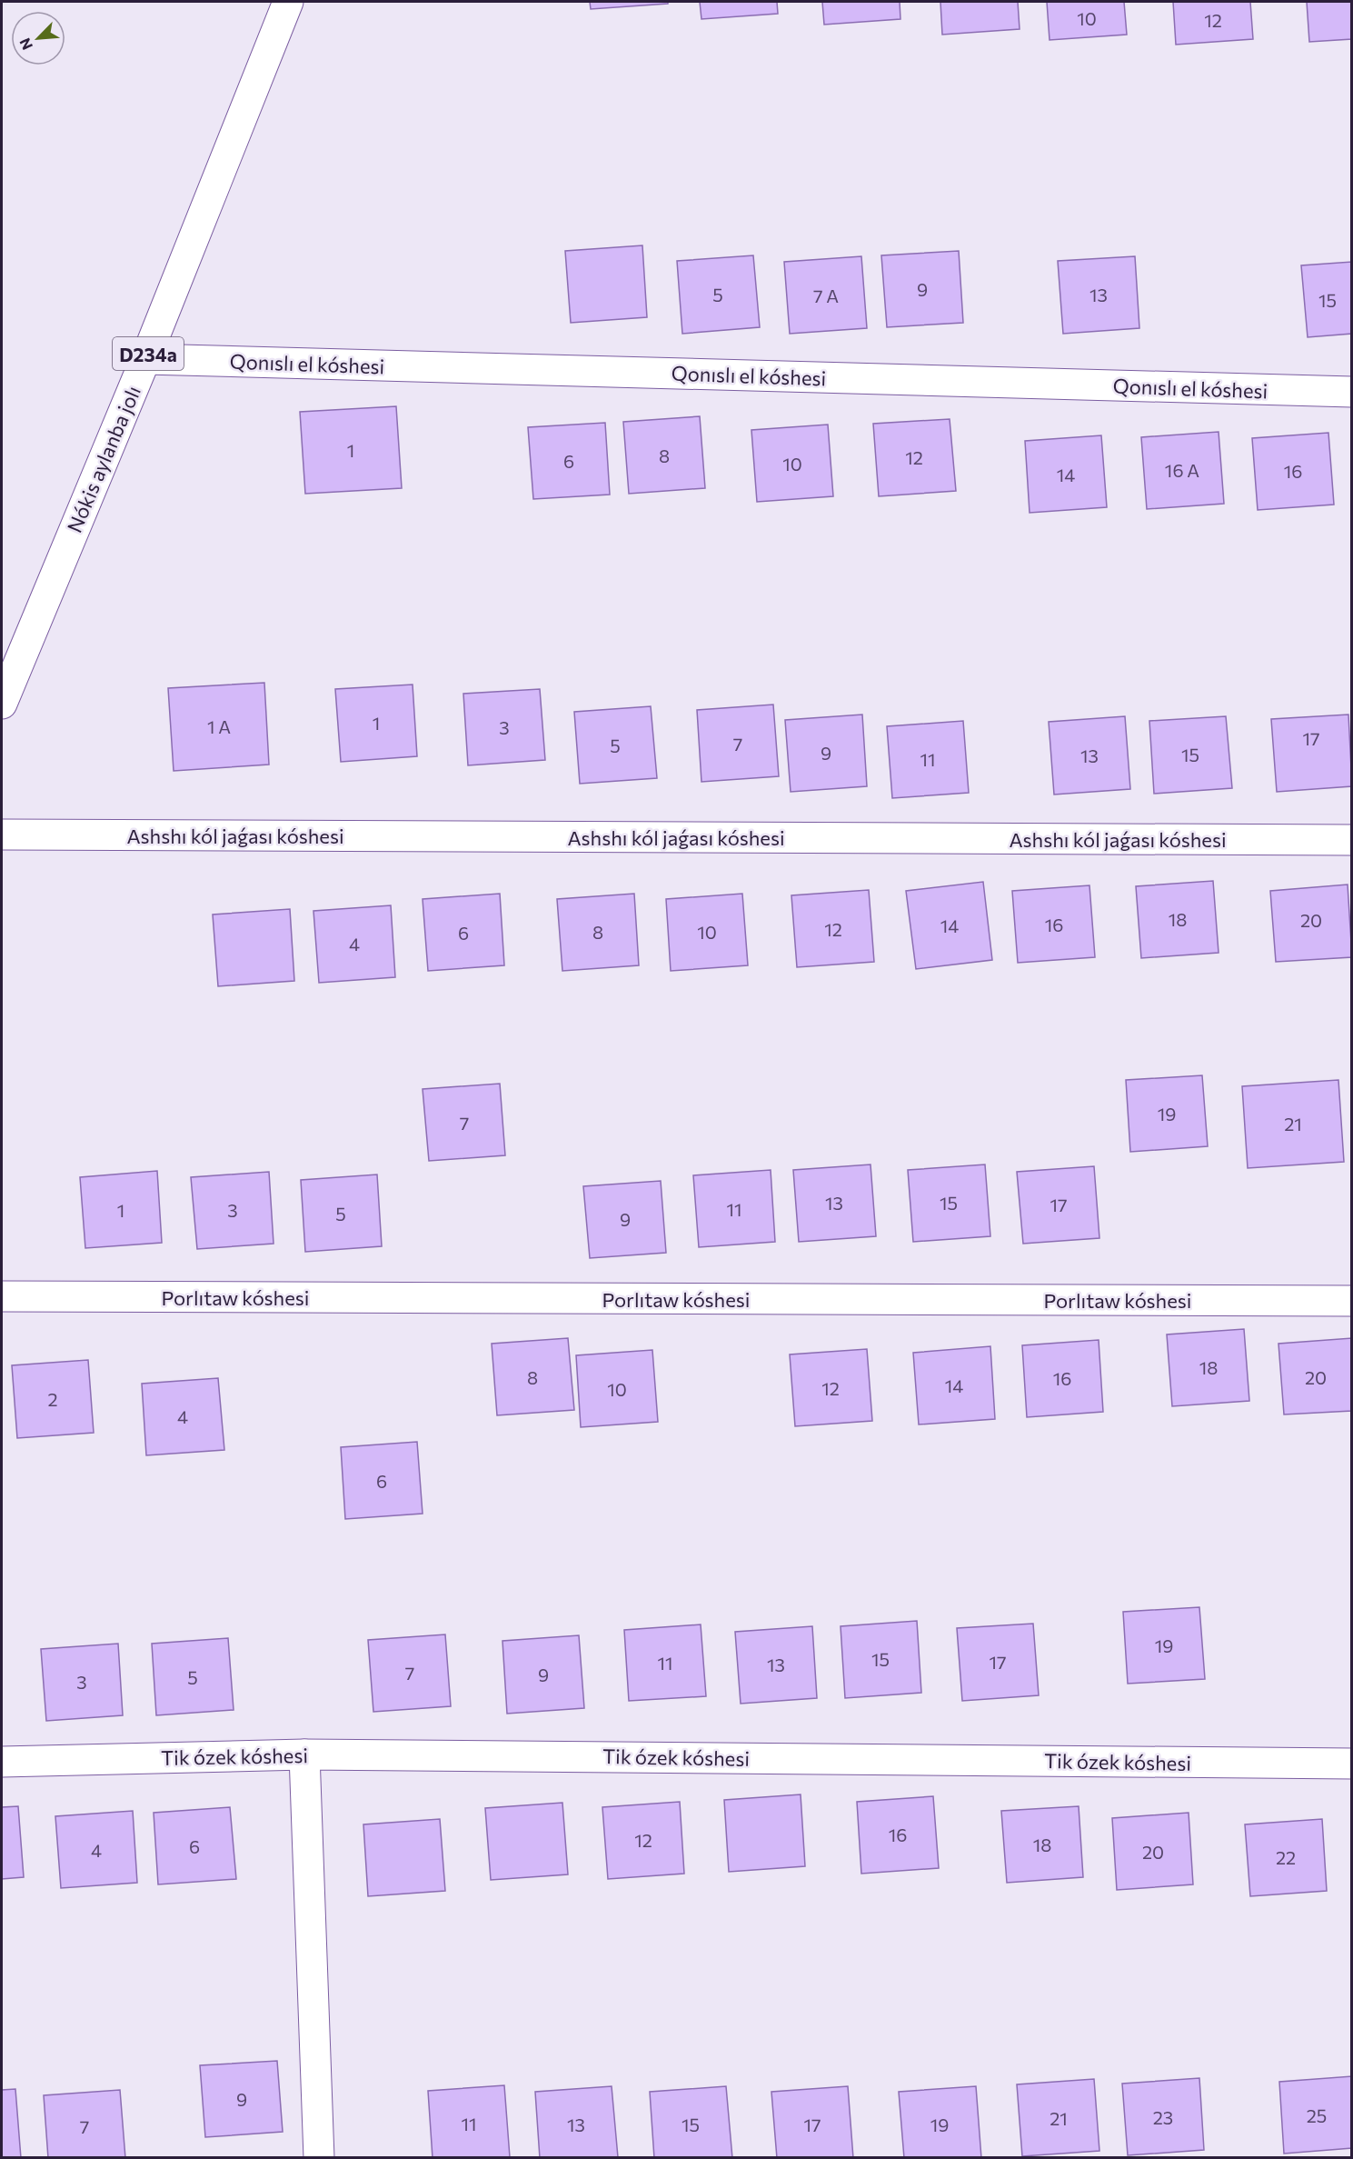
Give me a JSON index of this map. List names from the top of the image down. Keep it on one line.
{"streets":{"street":["D234a","Qonıslı el kóshesi","Nókis aylanba jolı","Ashshı kól jaǵası kóshesi","Porlıtaw kóshesi","Tik ózek kóshesi"]},"crossings":[["Qonıslı el kóshesi","Nókis aylanba jolı"]],"house_numbers":["10","12","9","5","13","7 А","15","1","8","12","6","10","16 А","16","14","1","1 А","3","17","7","5","9","15","13","11","18","20","16","14","12","8","10","6","4","19","7","21","13","15","17","11","1","3","5","9","18","8","20","16","14","12","10","2","4","6","19","15","17","11","13","7","9","5","3","16","12","18","6","4","20","22","9","25","23","21","11","13","15","17","19","7"],"north":"bottom left"}
